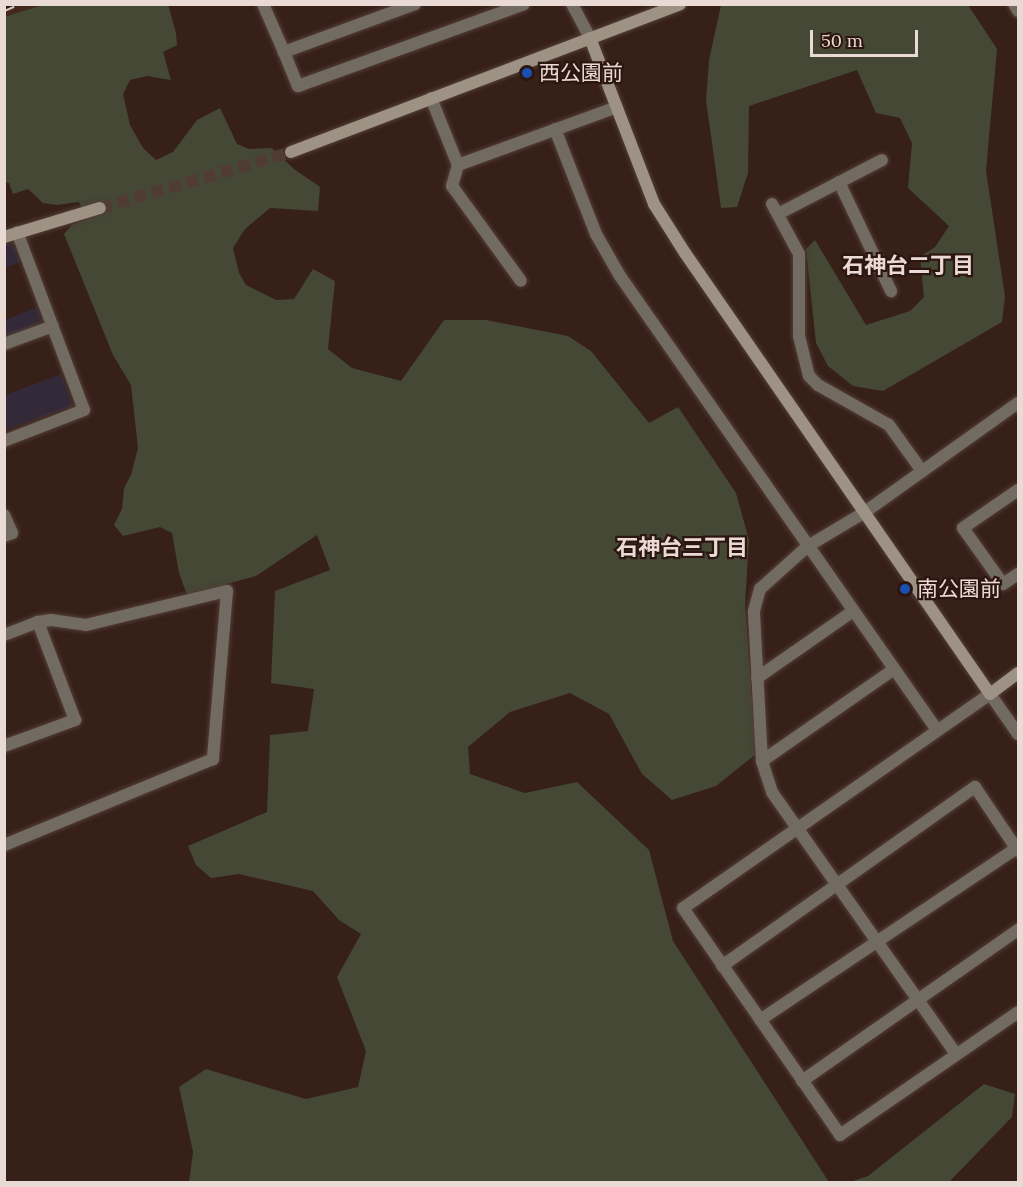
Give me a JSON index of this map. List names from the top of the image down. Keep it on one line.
{"districts":["石神台二丁目","石神台三丁目"],"places":["西公園前","南公園前"],"scale_bar":"50 m"}
